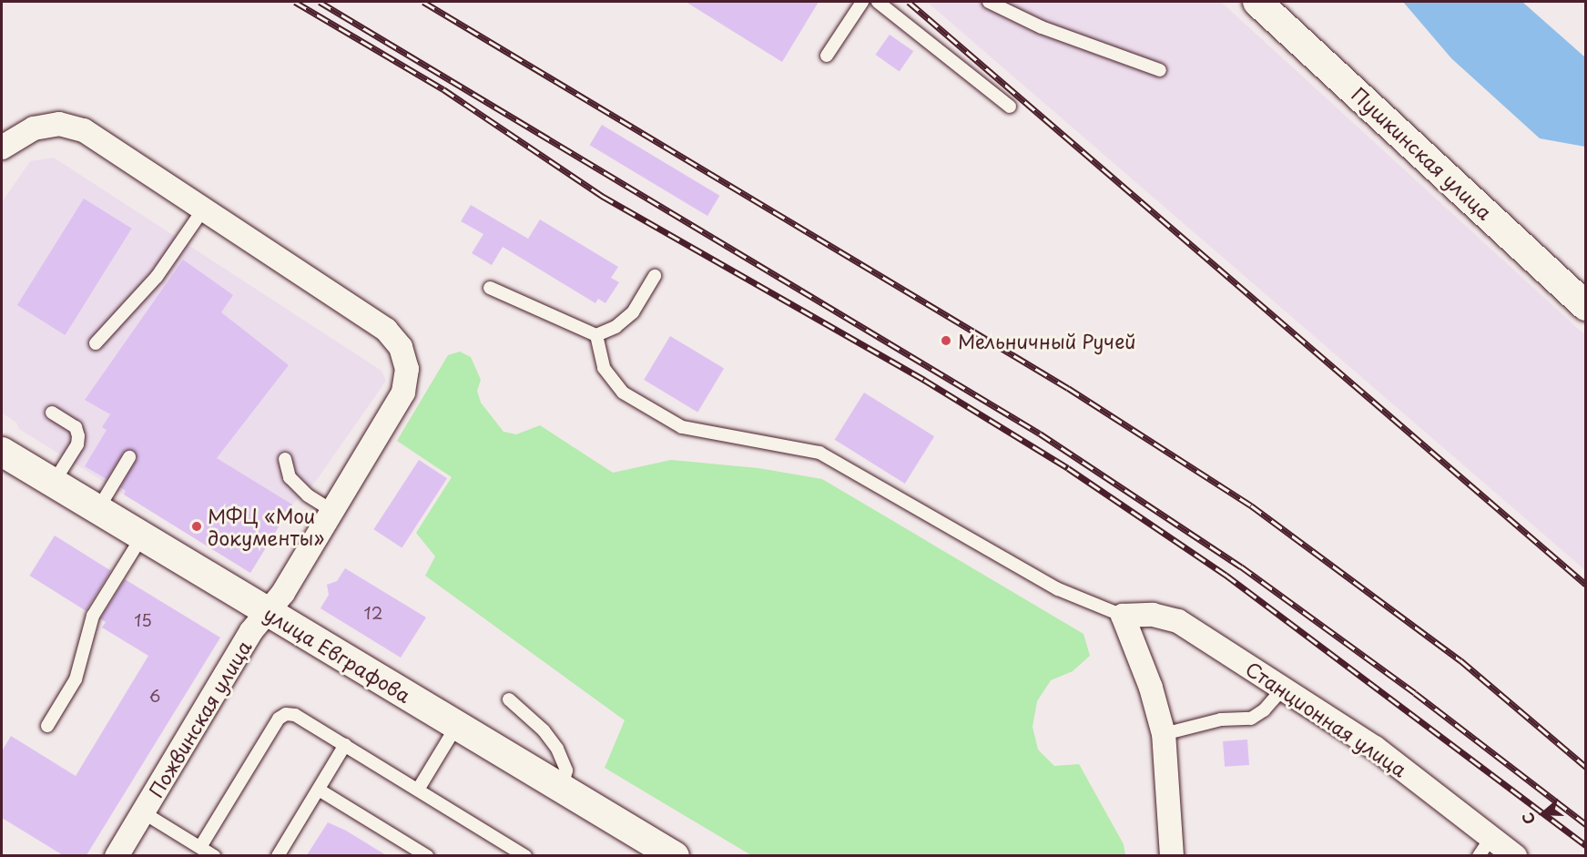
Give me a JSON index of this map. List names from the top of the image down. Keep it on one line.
{"streets":{"street":["Пушкинская улица","улица Евграфова","Пожвинская улица","Станционная улица"]},"crossings":[["улица Евграфова","Пожвинская улица"]],"places":["Мельничный Ручей","МФЦ «Мои документы»"],"house_numbers":["12","15","6"],"north":"left"}
